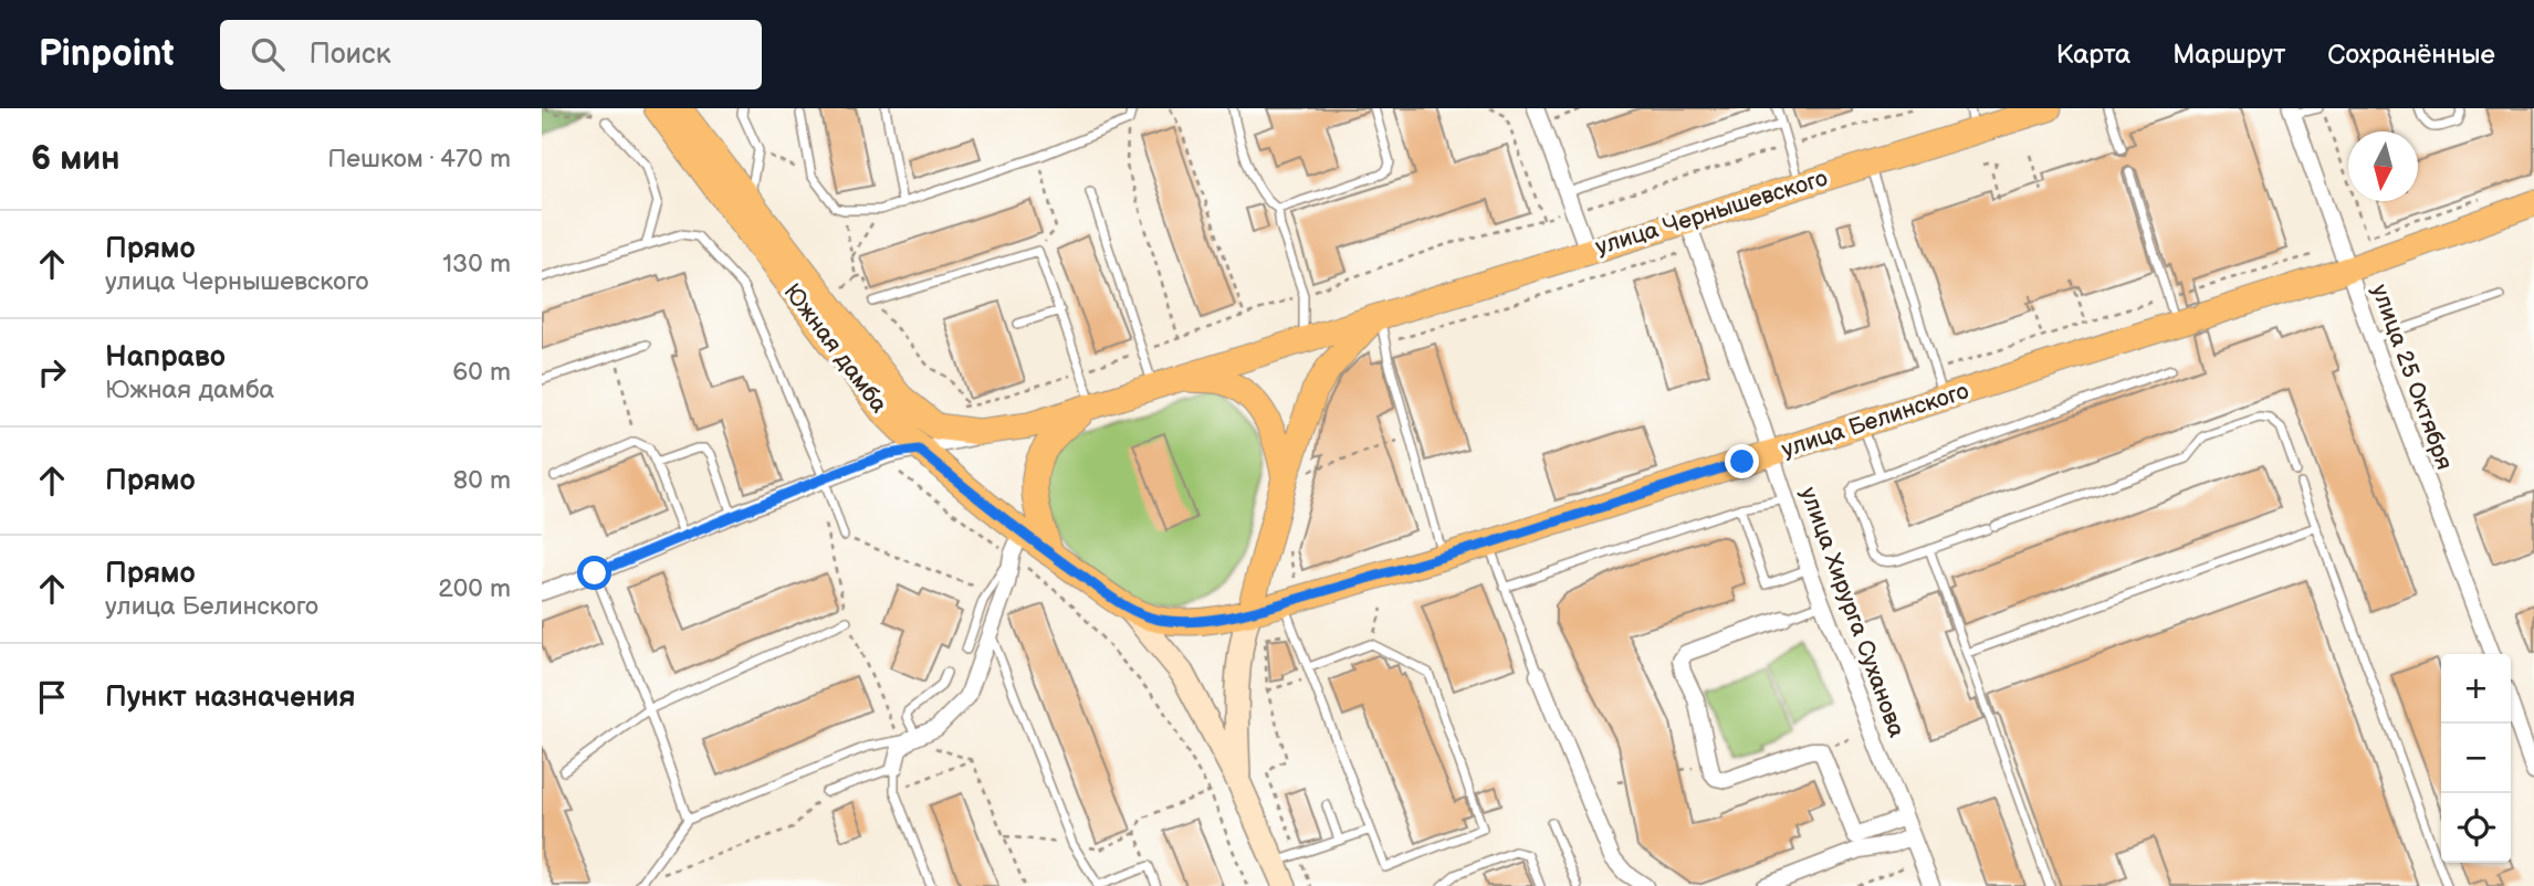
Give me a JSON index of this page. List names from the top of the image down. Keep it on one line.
{"streets":{"main road":["улица Чернышевского","Южная дамба","улица Белинского"],"street":["улица 25 Октября","улица Хирурга Суханова"]},"crossings":[["улица Чернышевского","Южная дамба"],["улица Чернышевского","улица Белинского"],["улица Чернышевского","улица Хирурга Суханова"],["Южная дамба","улица Белинского"],["улица 25 Октября","улица Белинского"],["улица Белинского","улица Хирурга Суханова"]],"north":"bottom","page":{"header":"Pinpoint","search":"Поиск","nav":["Карта","Маршрут","Сохранённые"],"heading":["6 мин","Пешком · 470 m"],"list":[["Прямо","улица Чернышевского","130 m"],["Направо","Южная дамба","60 m"],["Прямо","80 m"],["Прямо","улица Белинского","200 m"],"Пункт назначения"],"map_buttons":["+","−"]}}
